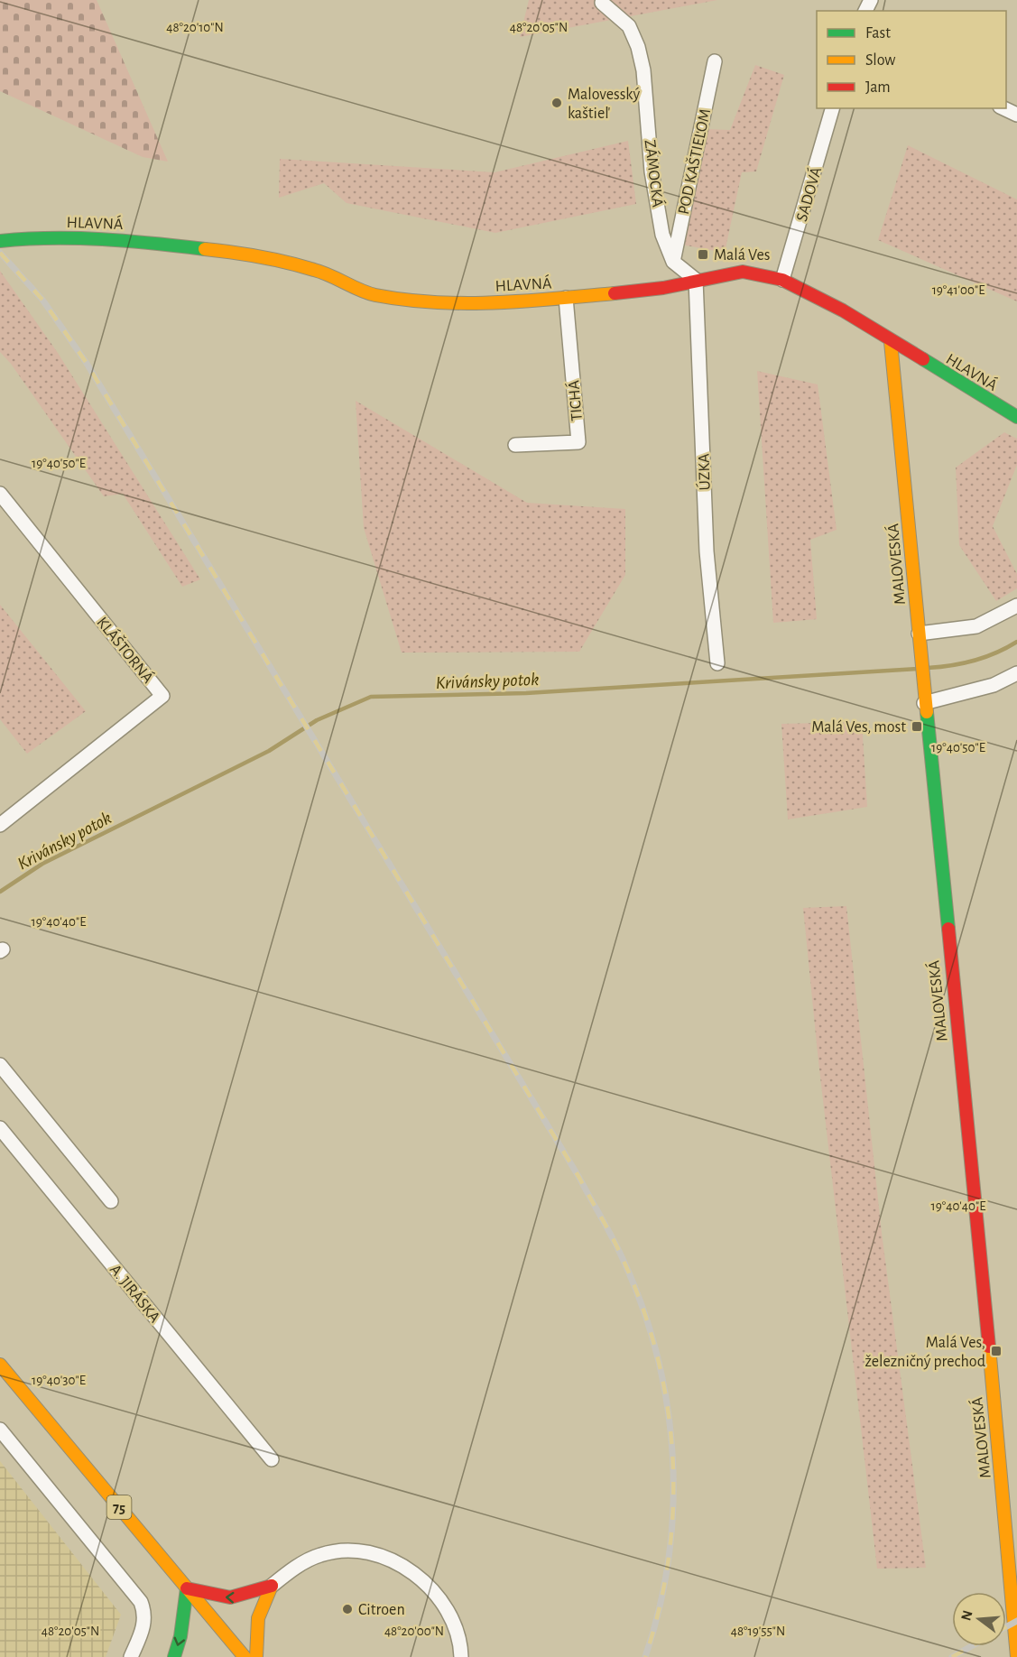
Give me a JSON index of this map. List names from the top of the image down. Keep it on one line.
{"streets":{"street":["POD KAŠTIEĽOM","ZÁMOCKÁ","SADOVÁ","HLAVNÁ","TICHÁ","ÚZKA","MALOVESKÁ","KLÁŠTORNÁ","A. JIRÁSKA","75"]},"crossings":[["POD KAŠTIEĽOM","ZÁMOCKÁ"],["SADOVÁ","HLAVNÁ"],["HLAVNÁ","TICHÁ"],["HLAVNÁ","ÚZKA"],["HLAVNÁ","MALOVESKÁ"]],"water":["Krivánsky potok"],"places":{"other":["Malovesský kaštieľ","Citroen"],"transit":["Malá Ves","Malá Ves, most","Malá Ves, železničný prechod"]},"legend":["Fast","Slow","Jam"],"north":"left","coordinates":["48°20'10\"N","48°20'05\"N","19°41'00\"E","19°40'50\"E","19°40'40\"E","19°40'30\"E","48°20'00\"N","48°19'55\"N"]}
